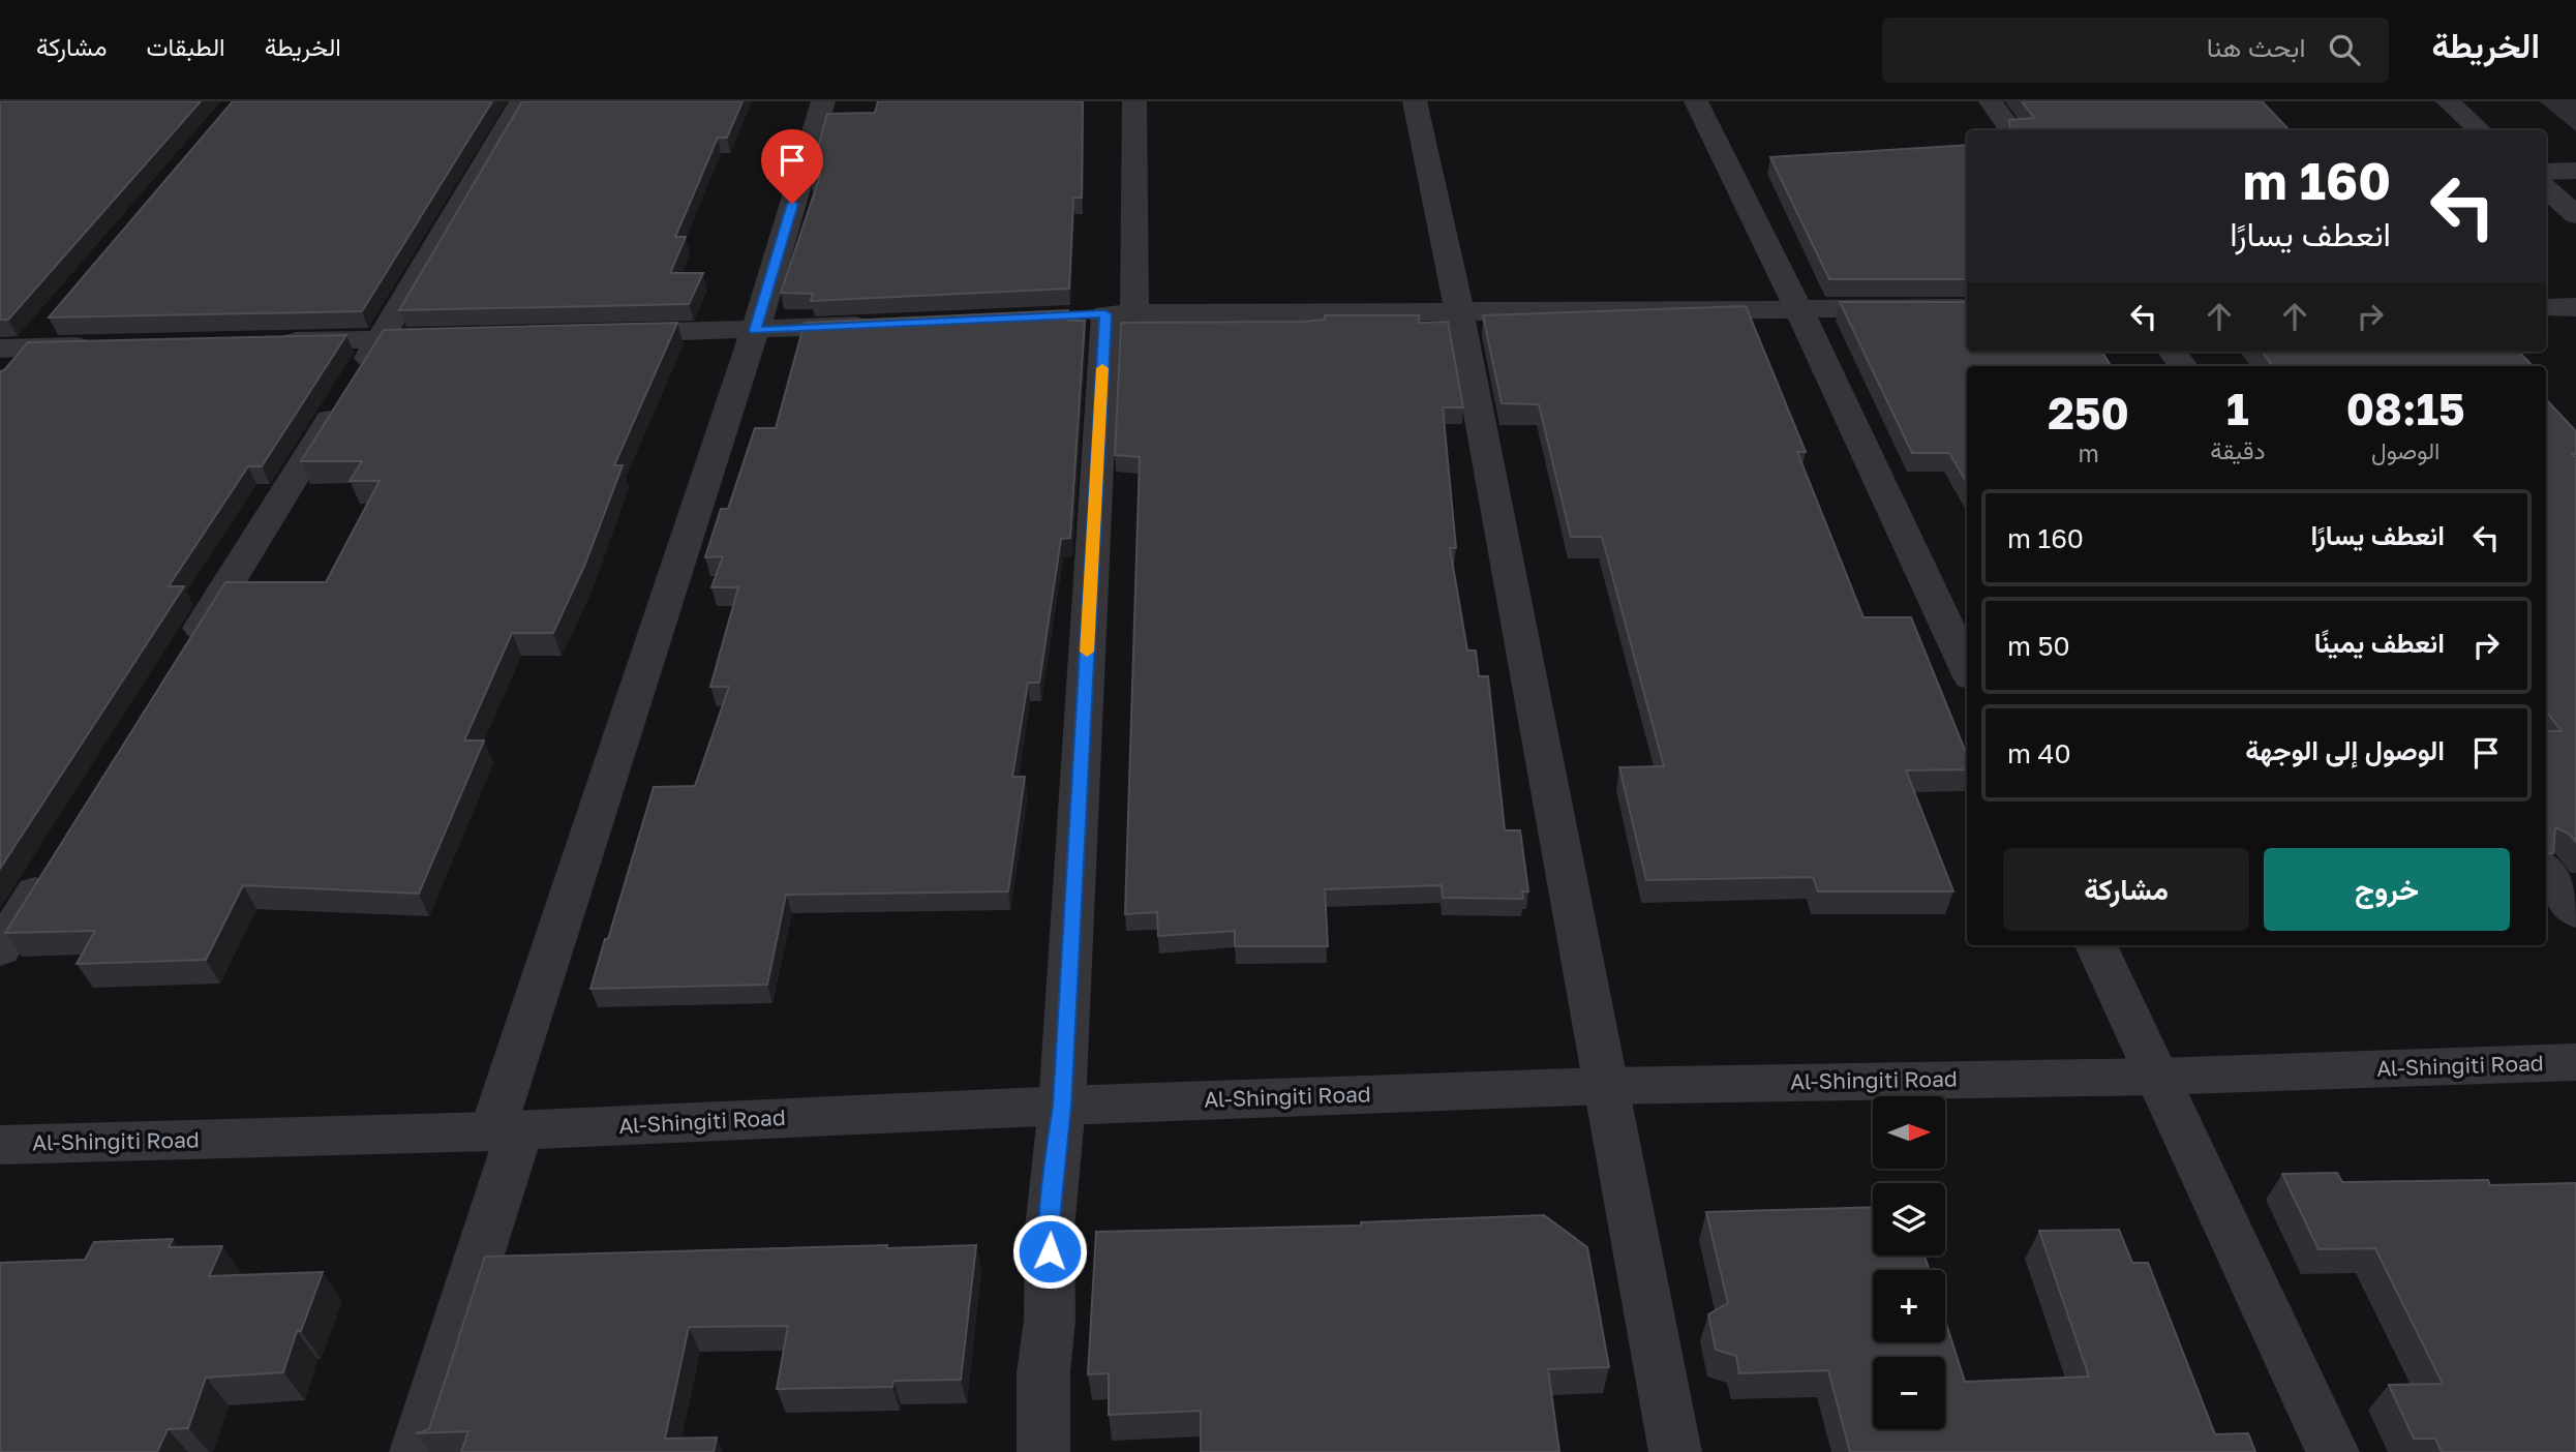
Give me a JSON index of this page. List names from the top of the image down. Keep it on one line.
{"streets":{"street":["Al-Shingiti Road"]},"north":"right","page":{"header":"الخريطة","search":"ابحث هنا","nav":["الخريطة","الطبقات","مشاركة"],"turn":["160 m","انعطف يسارًا"],"eta":["08:15","الوصول","1","دقيقة","250","m"],"list":[{"name":"انعطف يسارًا","value":"160 m"},{"name":"انعطف يمينًا","value":"50 m"},{"name":"الوصول إلى الوجهة","value":"40 m"}],"buttons":["خروج","مشاركة"],"map_buttons":["+","−"]}}
